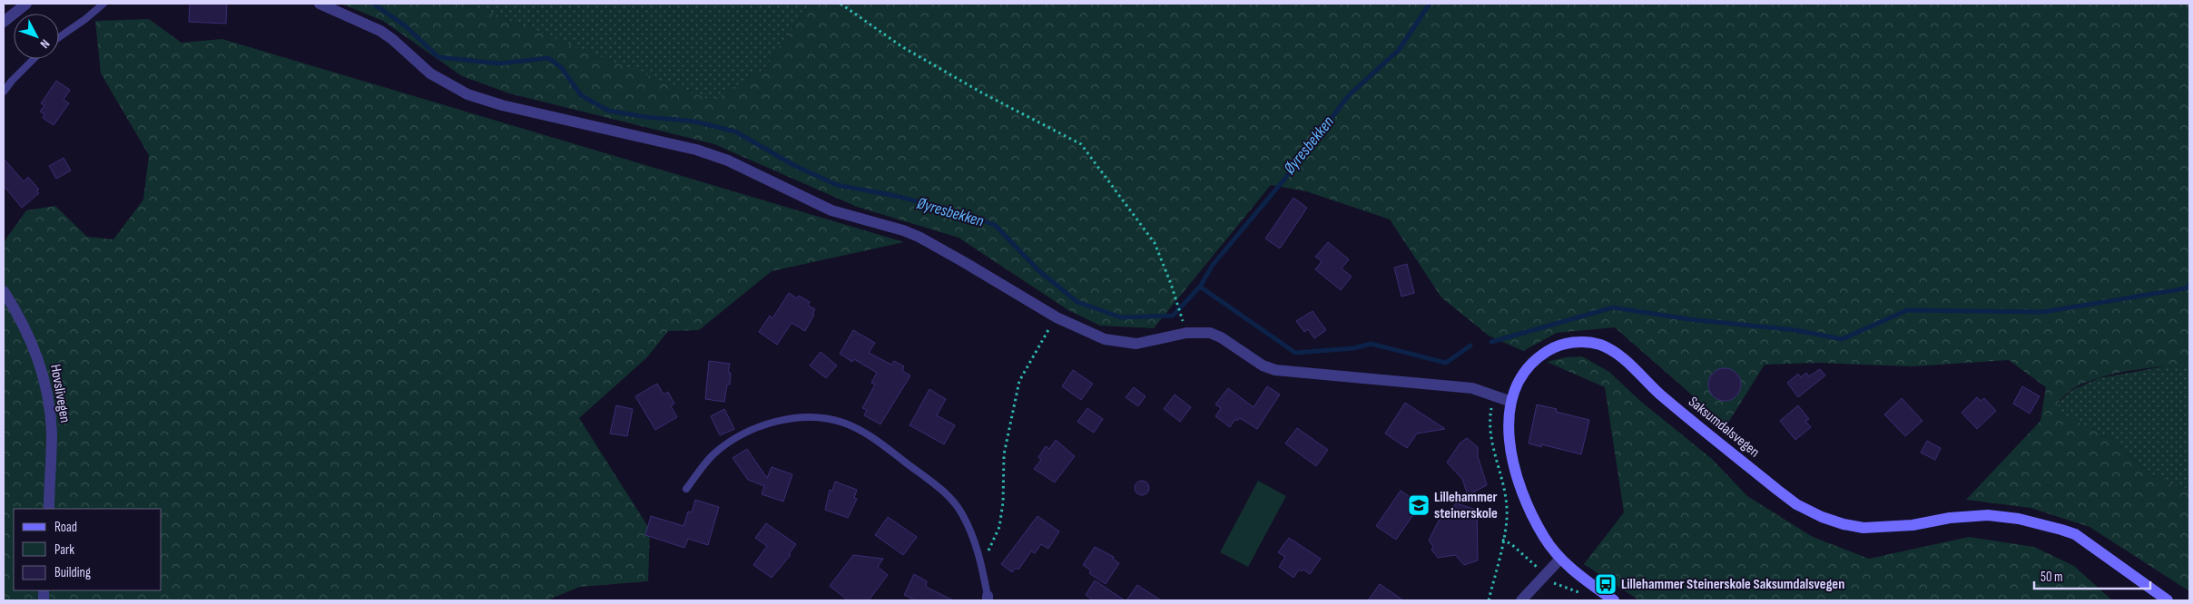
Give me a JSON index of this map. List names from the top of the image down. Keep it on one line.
{"streets":{"main road":["Saksumdalsvegen"],"street":["Hovslivegen"]},"water":["Øyresbekken"],"places":{"school or university":["Lillehammer steinerskole"],"bus stop":["Lillehammer Steinerskole Saksumdalsvegen"]},"legend":["Road","Park","Building"],"scale_bar":"50 m","north":"bottom right"}
